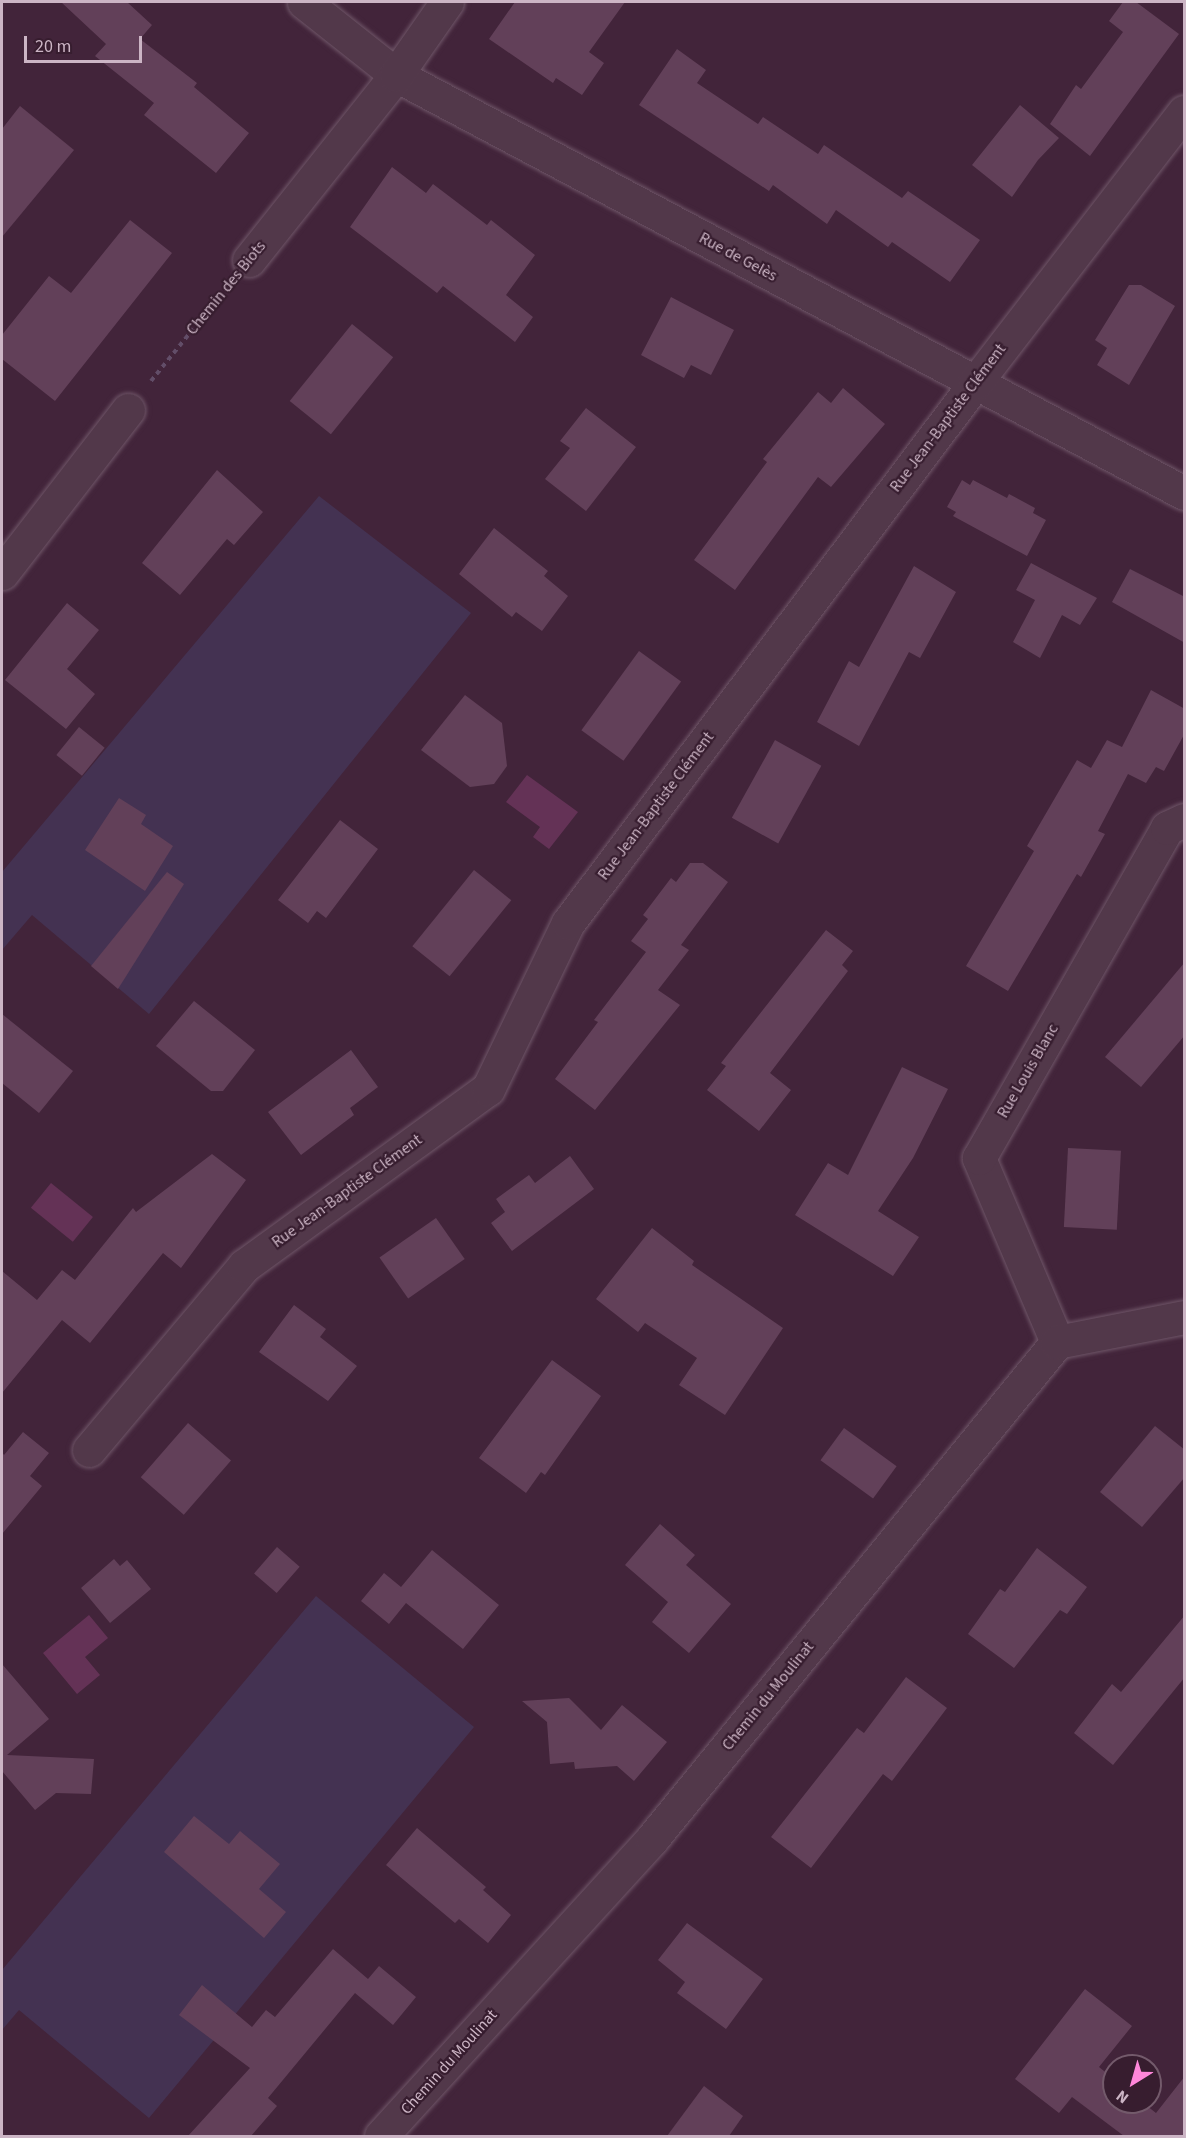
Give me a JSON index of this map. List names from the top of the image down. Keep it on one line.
{"streets":{"street":["Rue de Gelès","Chemin des Biots","Rue Jean-Baptiste Clément","Rue Louis Blanc","Chemin du Moulinat"]},"crossings":[["Rue de Gelès","Chemin des Biots"],["Rue de Gelès","Rue Jean-Baptiste Clément"],["Rue Louis Blanc","Chemin du Moulinat"]],"scale_bar":"20 m","north":"bottom left"}
